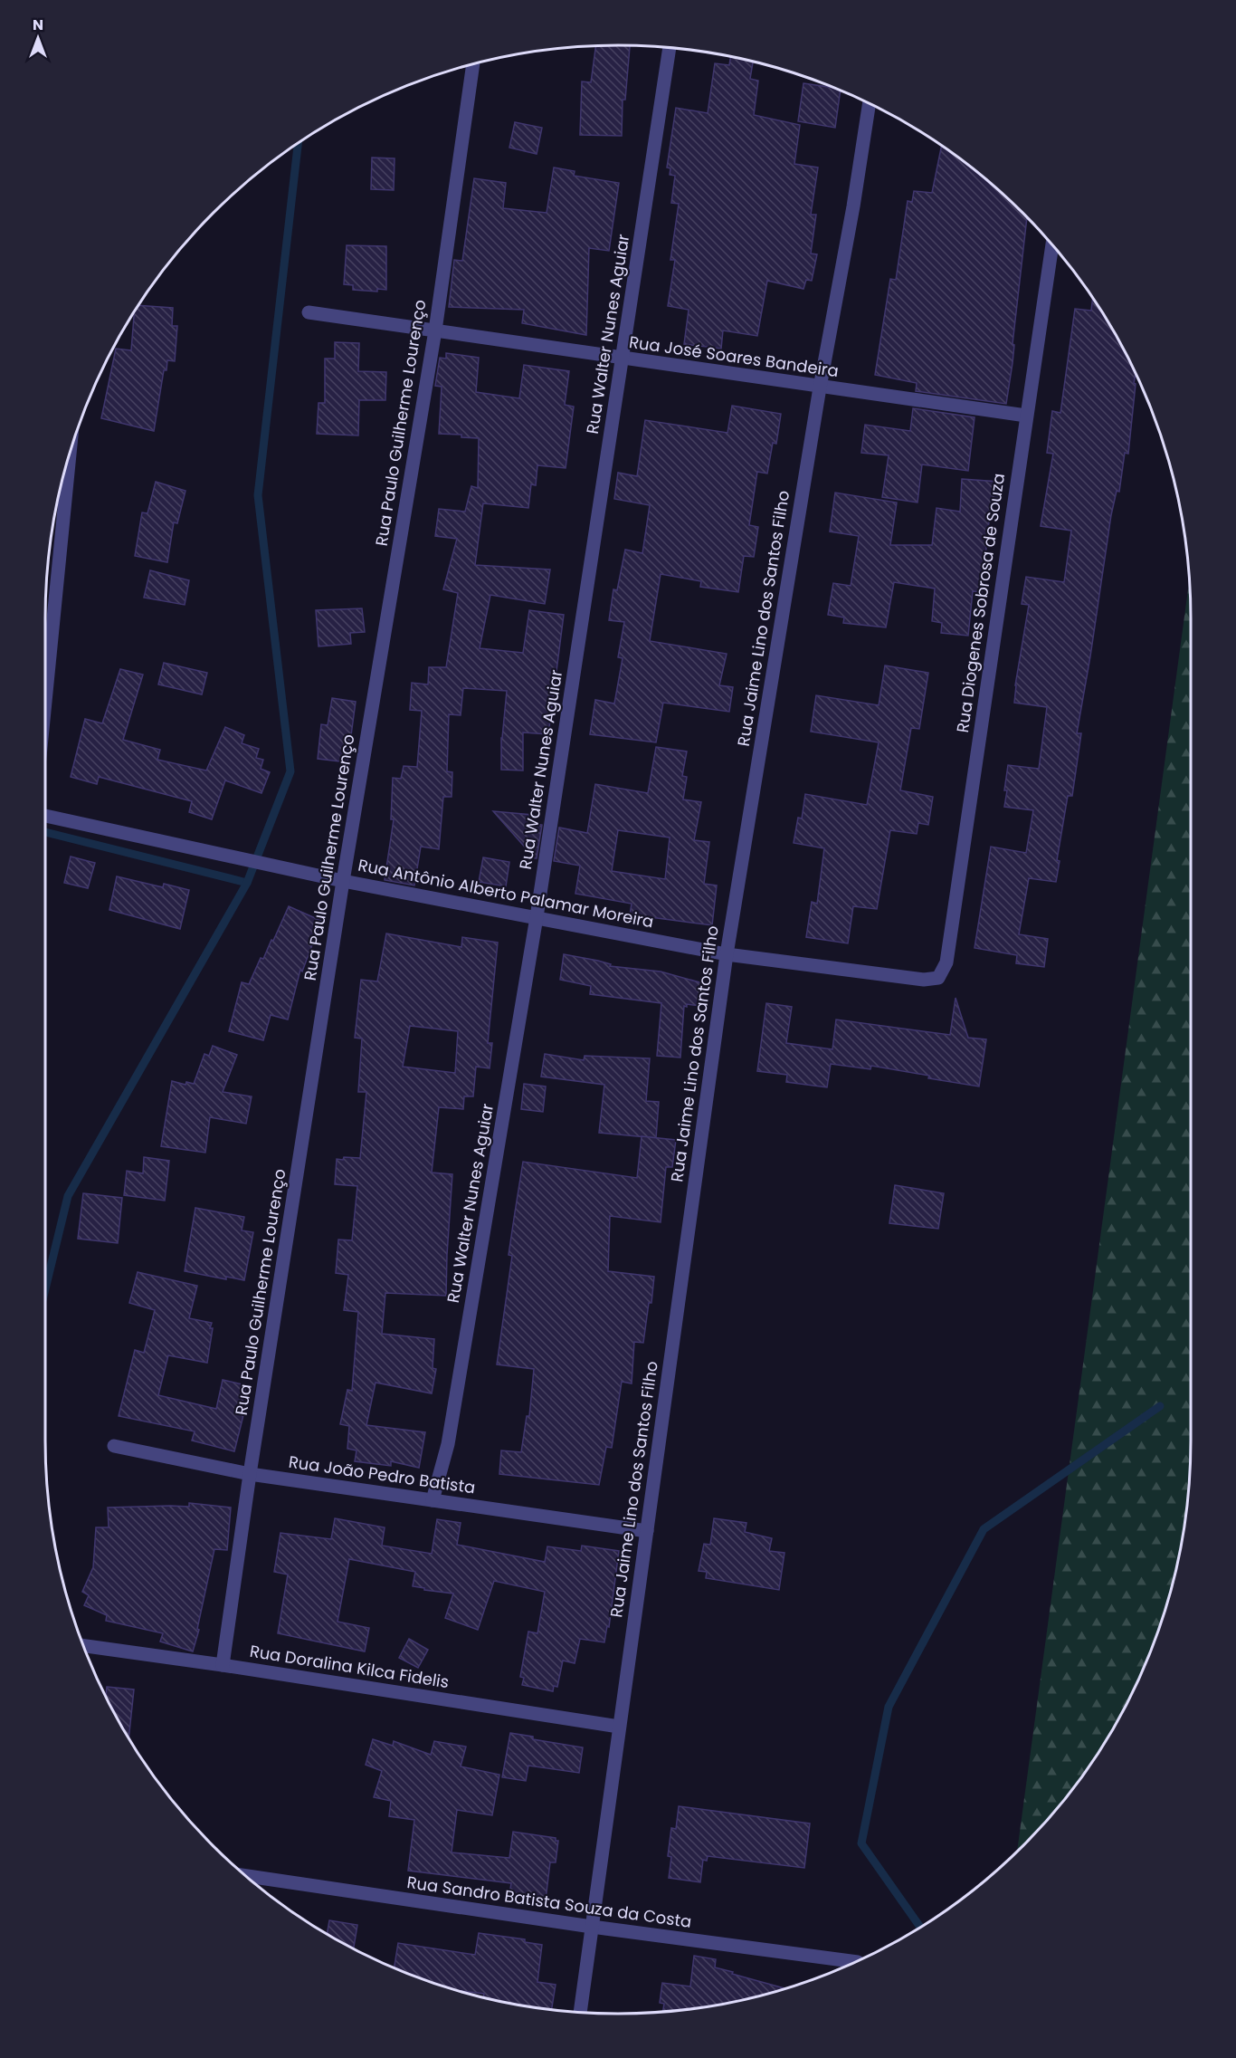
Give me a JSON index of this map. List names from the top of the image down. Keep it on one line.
{"streets":{"street":["Rua Walter Nunes Aguiar","Rua José Soares Bandeira","Rua Paulo Guilherme Lourenço","Rua Diogenes Sobrosa de Souza","Rua Jaime Lino dos Santos Filho","Rua Antônio Alberto Palamar Moreira","Rua João Pedro Batista","Rua Doralina Kilca Fidelis","Rua Sandro Batista Souza da Costa"]},"crossings":[["Rua Walter Nunes Aguiar","Rua José Soares Bandeira"],["Rua Walter Nunes Aguiar","Rua Antônio Alberto Palamar Moreira"],["Rua Walter Nunes Aguiar","Rua João Pedro Batista"],["Rua José Soares Bandeira","Rua Paulo Guilherme Lourenço"],["Rua José Soares Bandeira","Rua Diogenes Sobrosa de Souza"],["Rua José Soares Bandeira","Rua Jaime Lino dos Santos Filho"],["Rua Paulo Guilherme Lourenço","Rua Antônio Alberto Palamar Moreira"],["Rua Paulo Guilherme Lourenço","Rua João Pedro Batista"],["Rua Paulo Guilherme Lourenço","Rua Doralina Kilca Fidelis"],["Rua Diogenes Sobrosa de Souza","Rua Antônio Alberto Palamar Moreira"],["Rua Jaime Lino dos Santos Filho","Rua Antônio Alberto Palamar Moreira"],["Rua Jaime Lino dos Santos Filho","Rua João Pedro Batista"],["Rua Jaime Lino dos Santos Filho","Rua Doralina Kilca Fidelis"],["Rua Jaime Lino dos Santos Filho","Rua Sandro Batista Souza da Costa"]],"north":"top"}
